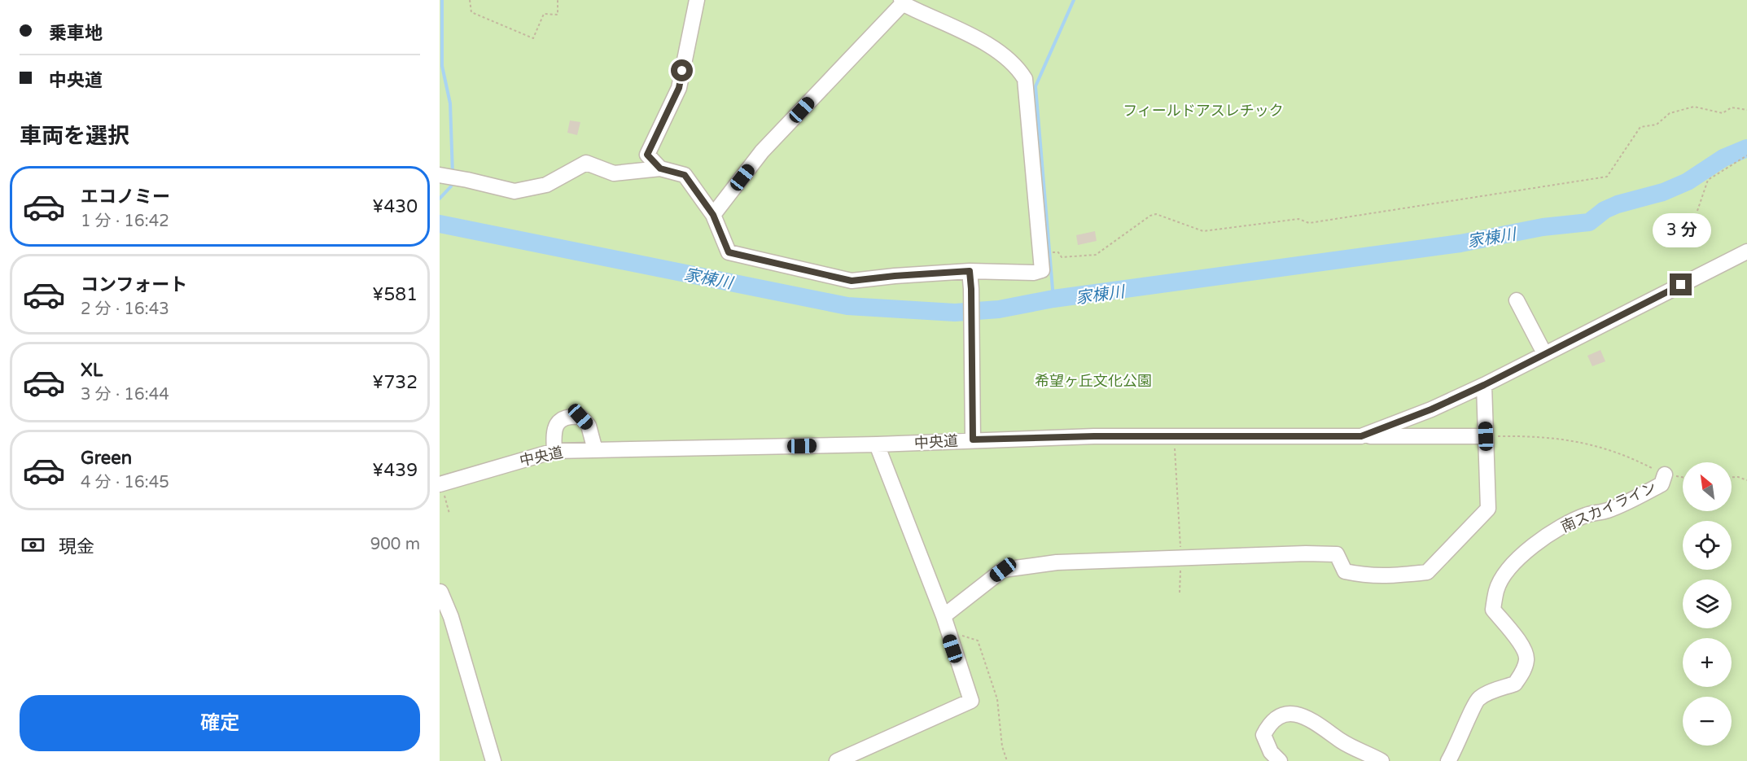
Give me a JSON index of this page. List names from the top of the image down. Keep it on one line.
{"streets":{"lane":["中央道","南スカイライン"]},"water":["家棟川"],"parks":["フィールドアスレチック","希望ヶ丘文化公園"],"north":"top left","page":{"banner":["乗車地","中央道"],"heading":"車両を選択","list":[{"name":"エコノミー","note":"1 分 · 16:42","value":"¥430"},{"name":"コンフォート","note":"2 分 · 16:43","value":"¥581"},{"name":"XL","note":"3 分 · 16:44","value":"¥732"},{"name":"Green","note":"4 分 · 16:45","value":"¥439"}],"bubble":"3 分","map_buttons":["+","−"],"pay":["現金","900 m"],"buttons":"確定"}}
